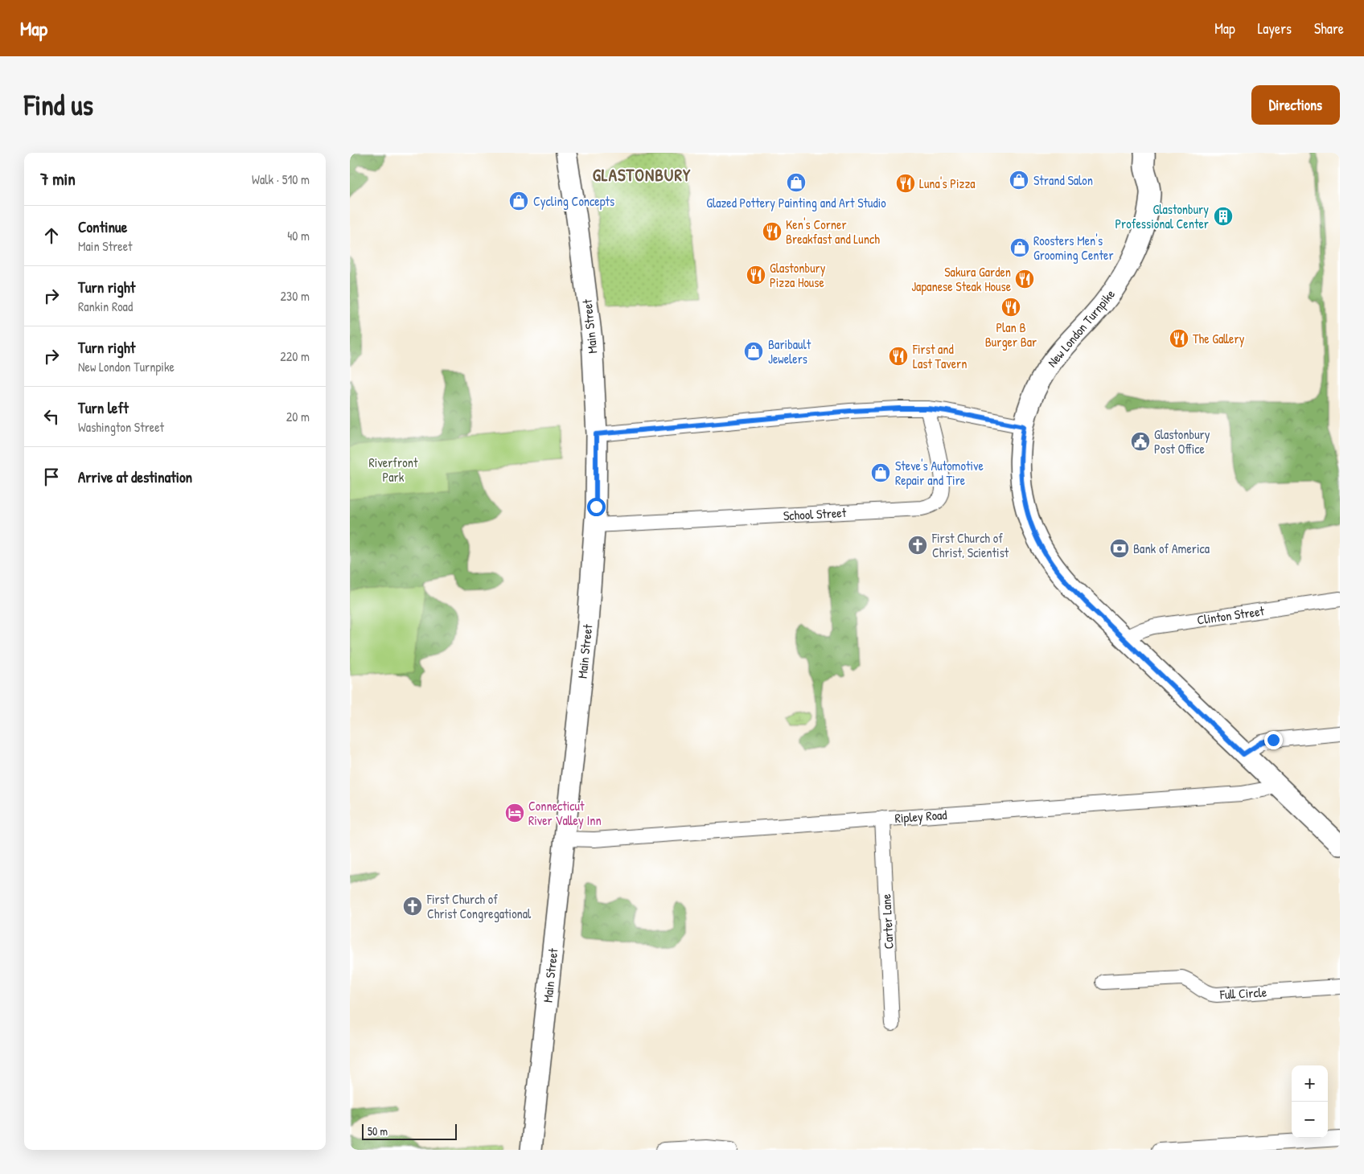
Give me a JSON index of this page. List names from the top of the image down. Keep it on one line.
{"streets":{"main road":["Main Street","New London Turnpike"],"street":["School Street","Clinton Street","Ripley Road","Carter Lane","Full Circle"]},"crossings":[["Main Street","School Street"],["Main Street","Ripley Road"],["New London Turnpike","Clinton Street"],["New London Turnpike","Ripley Road"],["Ripley Road","Carter Lane"]],"districts":["GLASTONBURY"],"parks":["Riverfront Park"],"places":{"shop":["Strand Salon","Glazed Pottery Painting and Art Studio","Cycling Concepts","Roosters Men's Grooming Center","Baribault Jewelers","Steve's Automotive Repair and Tire"],"restaurant":["Luna's Pizza","Ken's Corner Breakfast and Lunch","Glastonbury Pizza House","Sakura Garden Japanese Steak House","Plan B Burger Bar","The Gallery","First and Last Tavern"],"building":["Glastonbury Professional Center"],"public building":["Glastonbury Post Office"],"church":["First Church of Christ, Scientist","First Church of Christ Congregational"],"bank":["Bank of America"],"hotel":["Connecticut River Valley Inn"]},"scale_bar":"50 m","page":{"header":"Map","nav":["Map","Layers","Share"],"buttons":"Directions","title":"Find us","heading":["7 min","Walk · 510 m"],"list":[["Continue","Main Street","40 m"],["Turn right","Rankin Road","230 m"],["Turn right","New London Turnpike","220 m"],["Turn left","Washington Street","20 m"],"Arrive at destination"],"map_buttons":["+","−"],"scale":"50 m"}}
